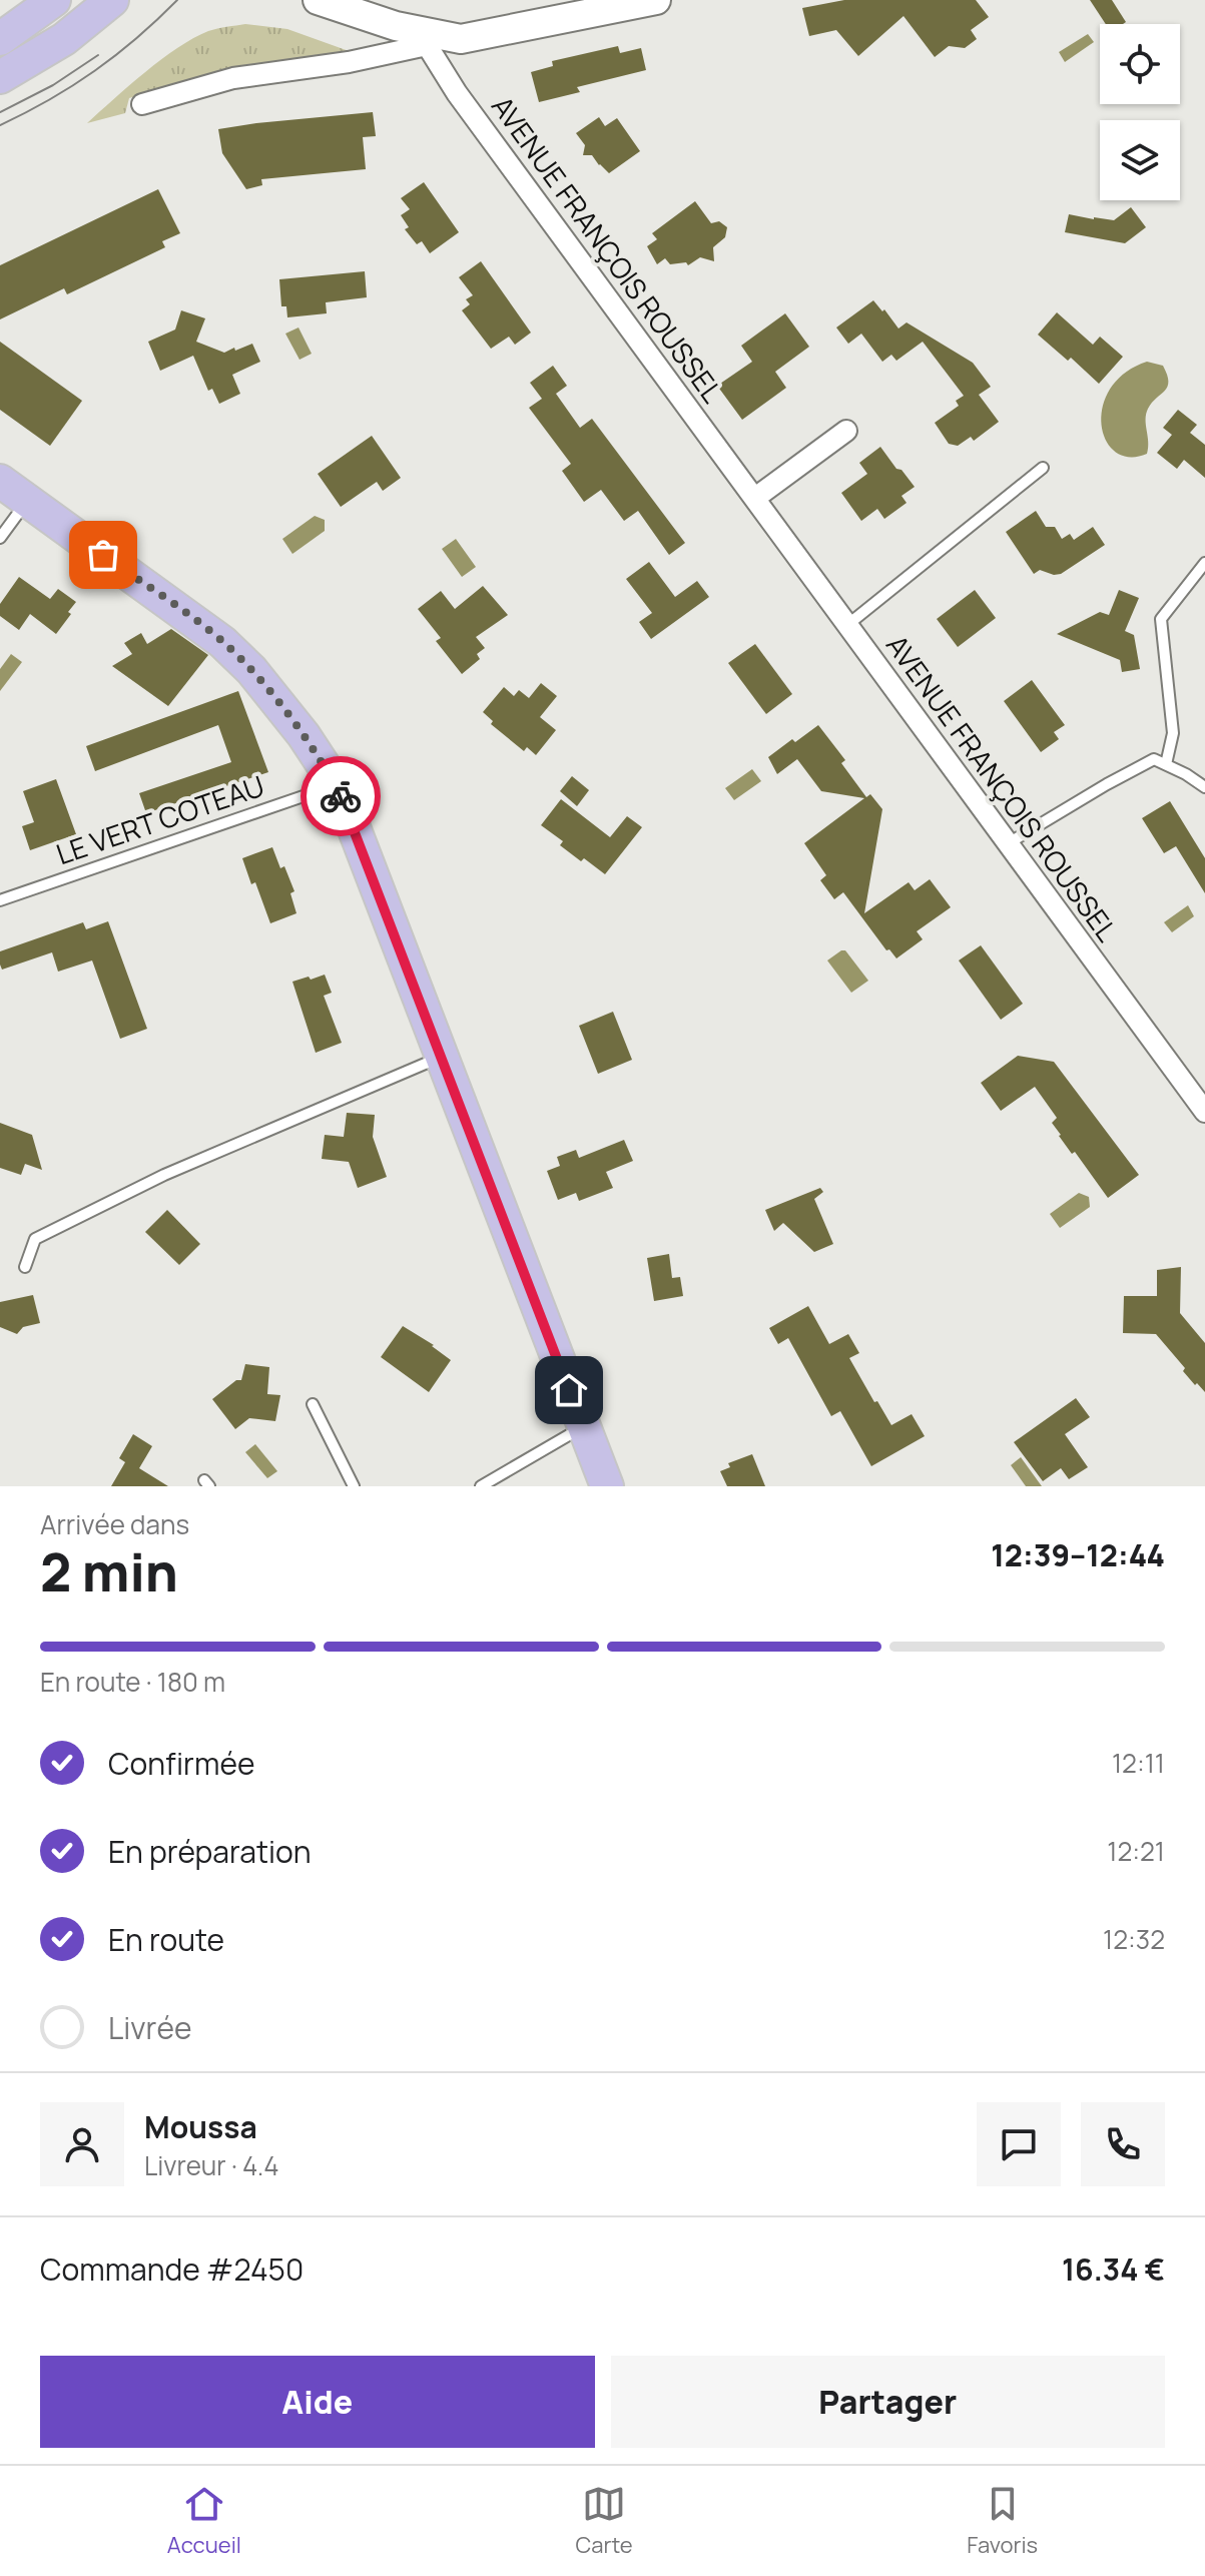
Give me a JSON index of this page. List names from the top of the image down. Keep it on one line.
{"streets":{"street":["AVENUE FRANÇOIS ROUSSEL"],"lane":["LE VERT COTEAU"]},"page":{"heading":["2 min","Arrivée dans","12:39–12:44"],"panel":["Moussa","Livreur · 4.4","Commande #2450","16.34 €"],"bar":"En route · 180 m","list":[["Confirmée","12:11"],["En préparation","12:21"],["En route","12:32"],"Livrée"],"buttons":["Aide","Partager"],"tabs":["Accueil","Carte","Favoris"]}}
